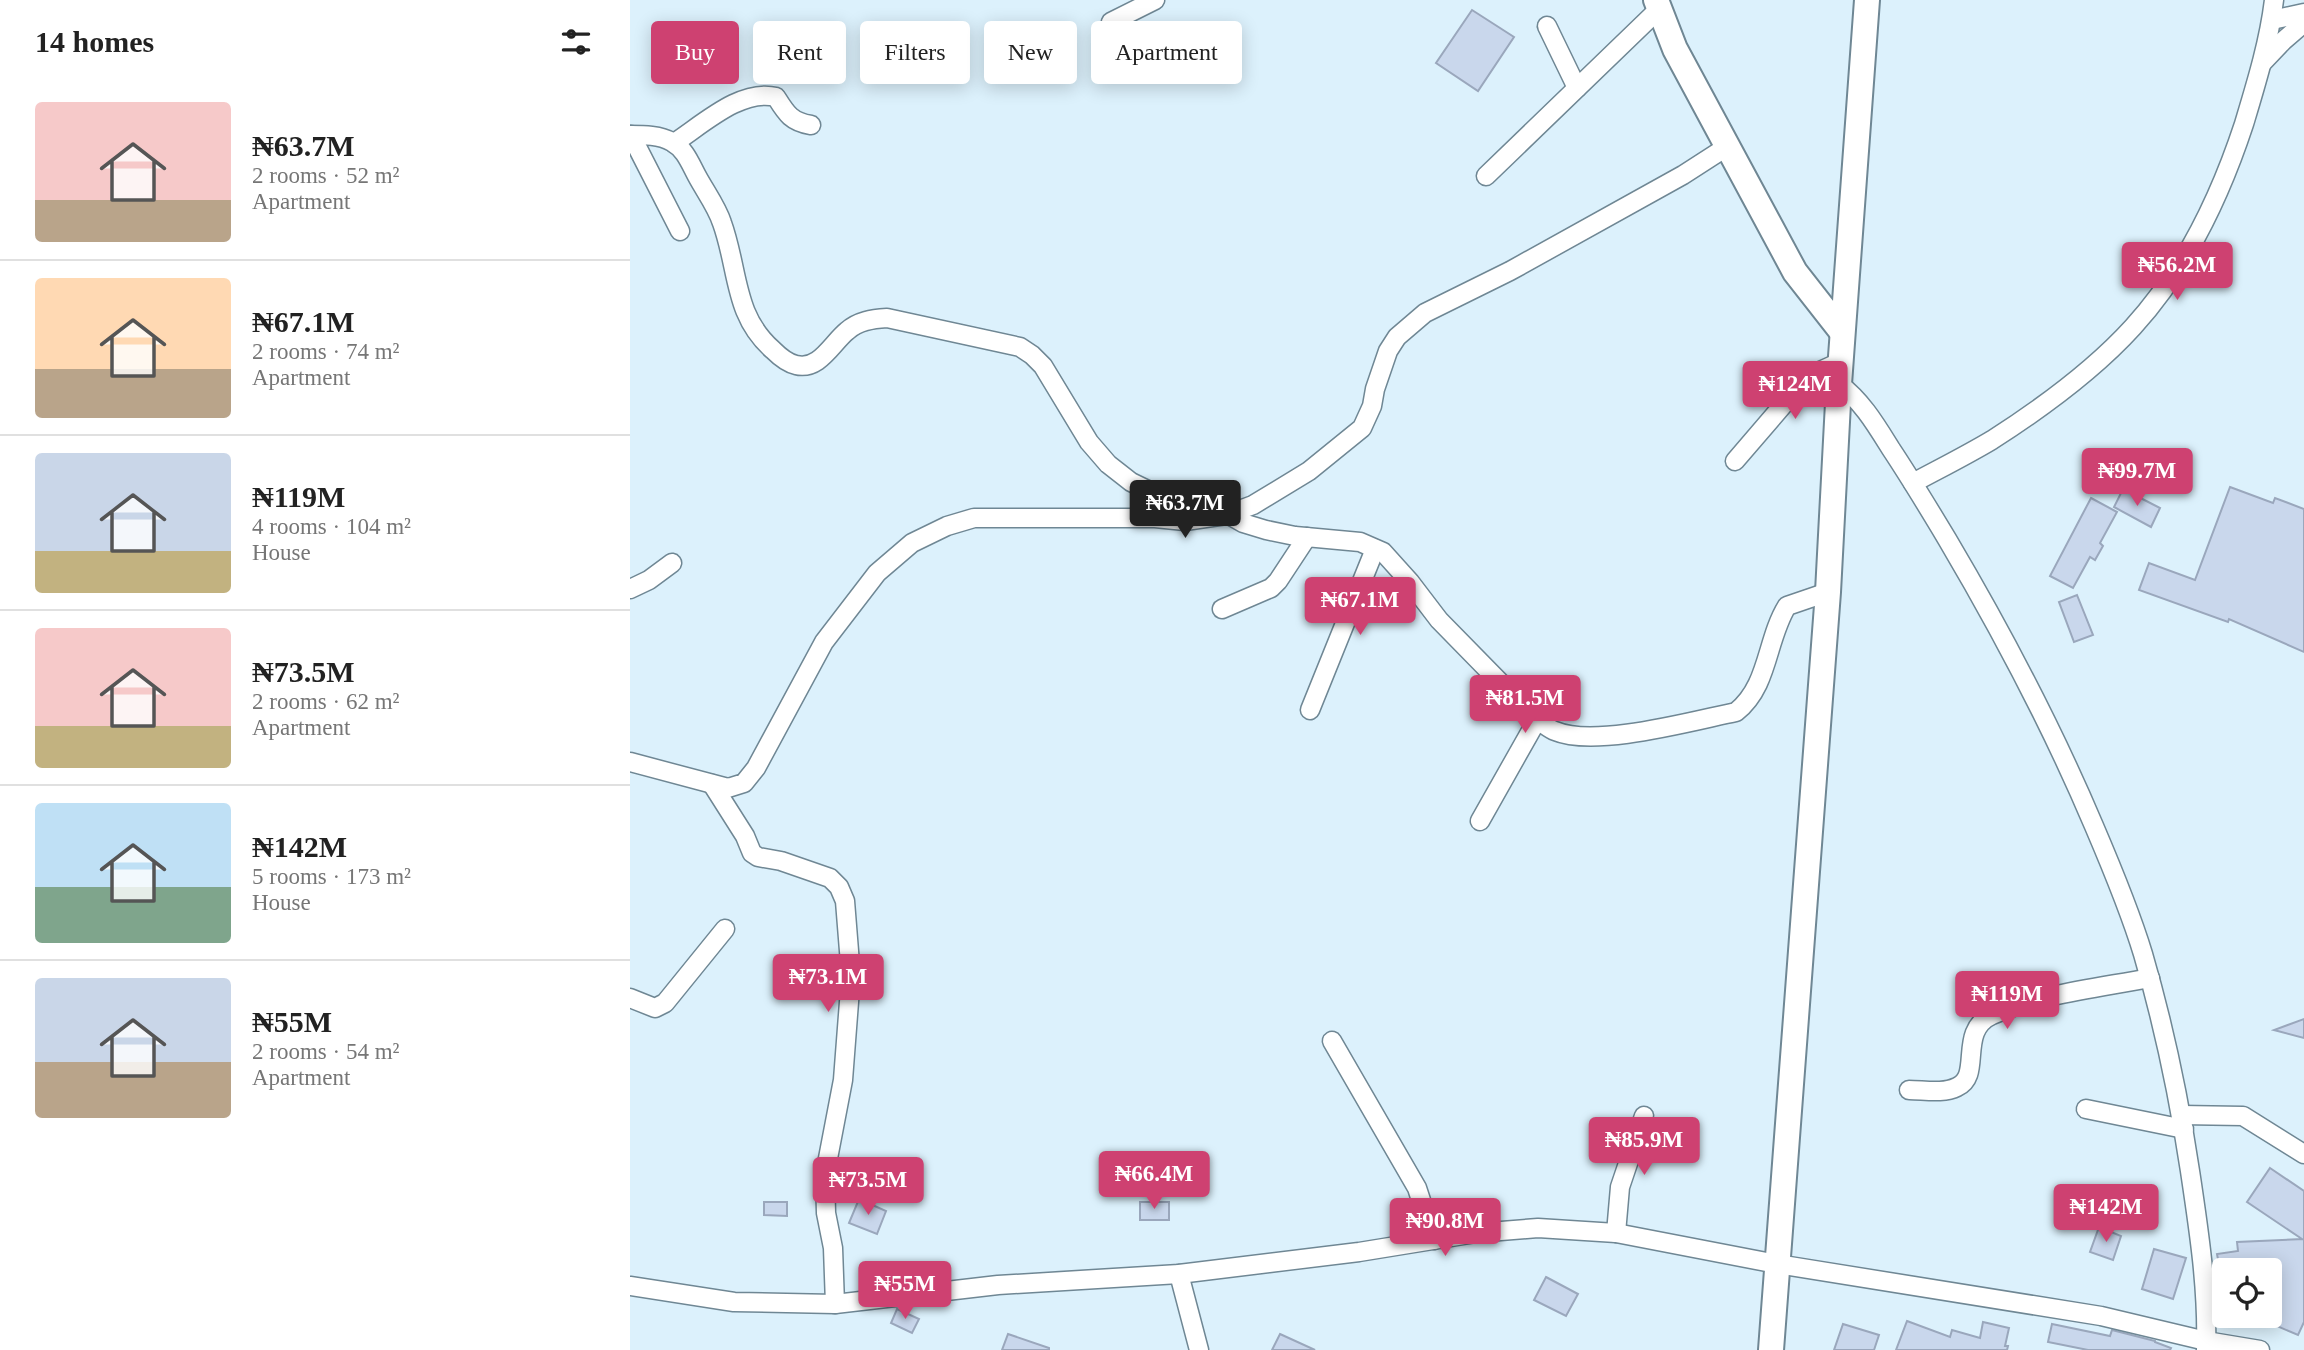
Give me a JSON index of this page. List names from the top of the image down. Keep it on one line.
{"page":{"heading":"14 homes","chip":["Buy","Rent","Filters","New","Apartment"],"list":[{"name":"₦63.7M","note":"2 rooms · 52 m² · Apartment"},{"name":"₦67.1M","note":"2 rooms · 74 m² · Apartment"},{"name":"₦119M","note":"4 rooms · 104 m² · House"},{"name":"₦73.5M","note":"2 rooms · 62 m² · Apartment"},{"name":"₦142M","note":"5 rooms · 173 m² · House"},{"name":"₦55M","note":"2 rooms · 54 m² · Apartment"}],"price":["₦56.2M","₦124M","₦99.7M","₦63.7M","₦67.1M","₦81.5M","₦73.1M","₦119M","₦85.9M","₦66.4M","₦73.5M","₦142M","₦90.8M","₦55M"]}}
